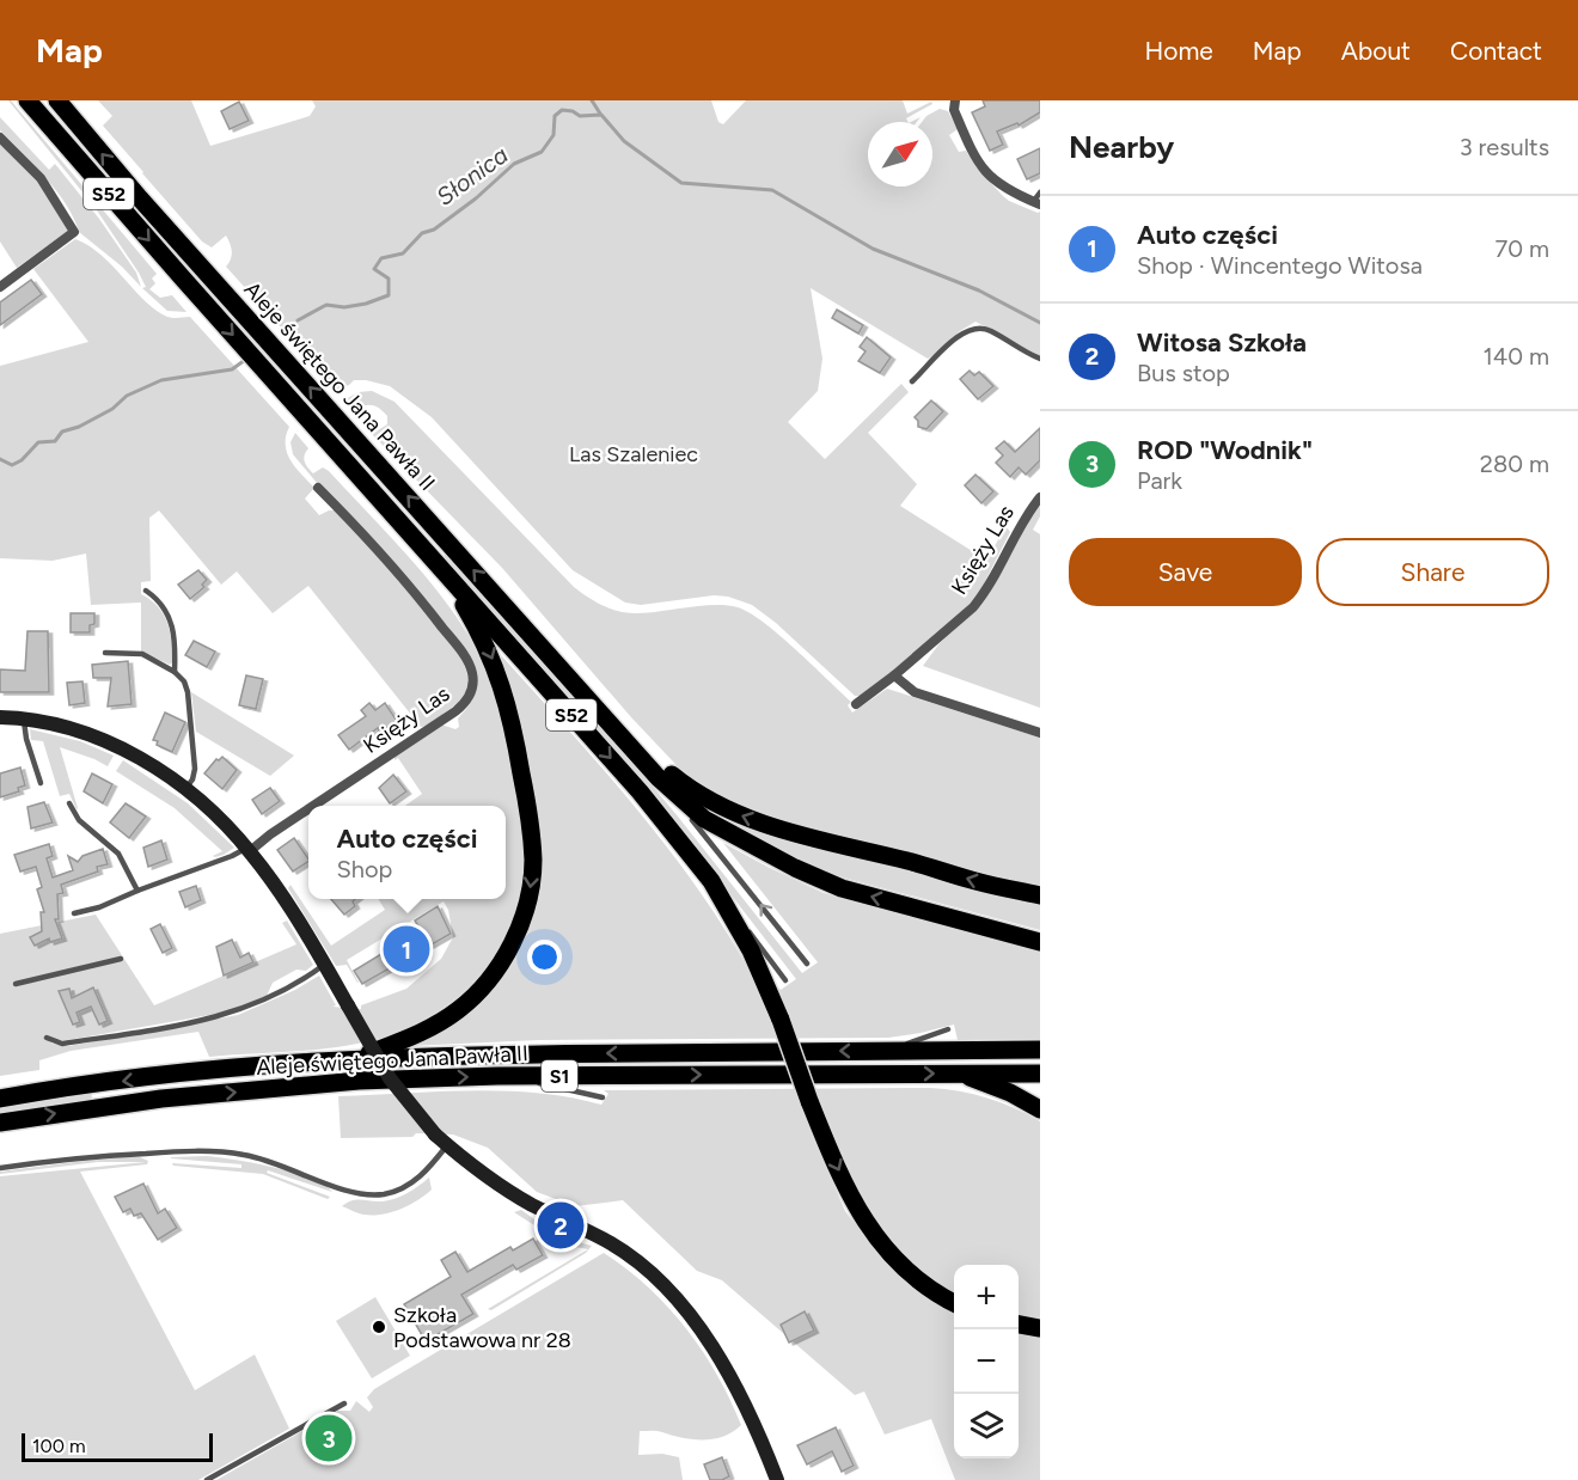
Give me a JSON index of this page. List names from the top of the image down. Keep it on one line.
{"streets":{"highway":["S52","Aleje świętego Jana Pawła II","S1"],"street":["Księży Las"]},"crossings":[["S52","Aleje świętego Jana Pawła II"],["Aleje świętego Jana Pawła II","S1"]],"water":["Słonica"],"parks":["Las Szaleniec"],"places":["Szkoła Podstawowa nr 28"],"scale_bar":"100 m","north":"top right","page":{"header":"Map","nav":["Home","Map","About","Contact"],"heading":["Nearby","3 results"],"list":[{"mark":"1","name":"Auto części","note":"Shop · Wincentego Witosa","value":"70 m"},{"mark":"2","name":"Witosa Szkoła","note":"Bus stop","value":"140 m"},{"mark":"3","name":"ROD \"Wodnik\"","note":"Park","value":"280 m"}],"buttons":["Save","Share"],"popup":["Auto części","Shop"],"pins":["1","2","3"],"map_buttons":["+","−"],"scale":"100 m"}}
